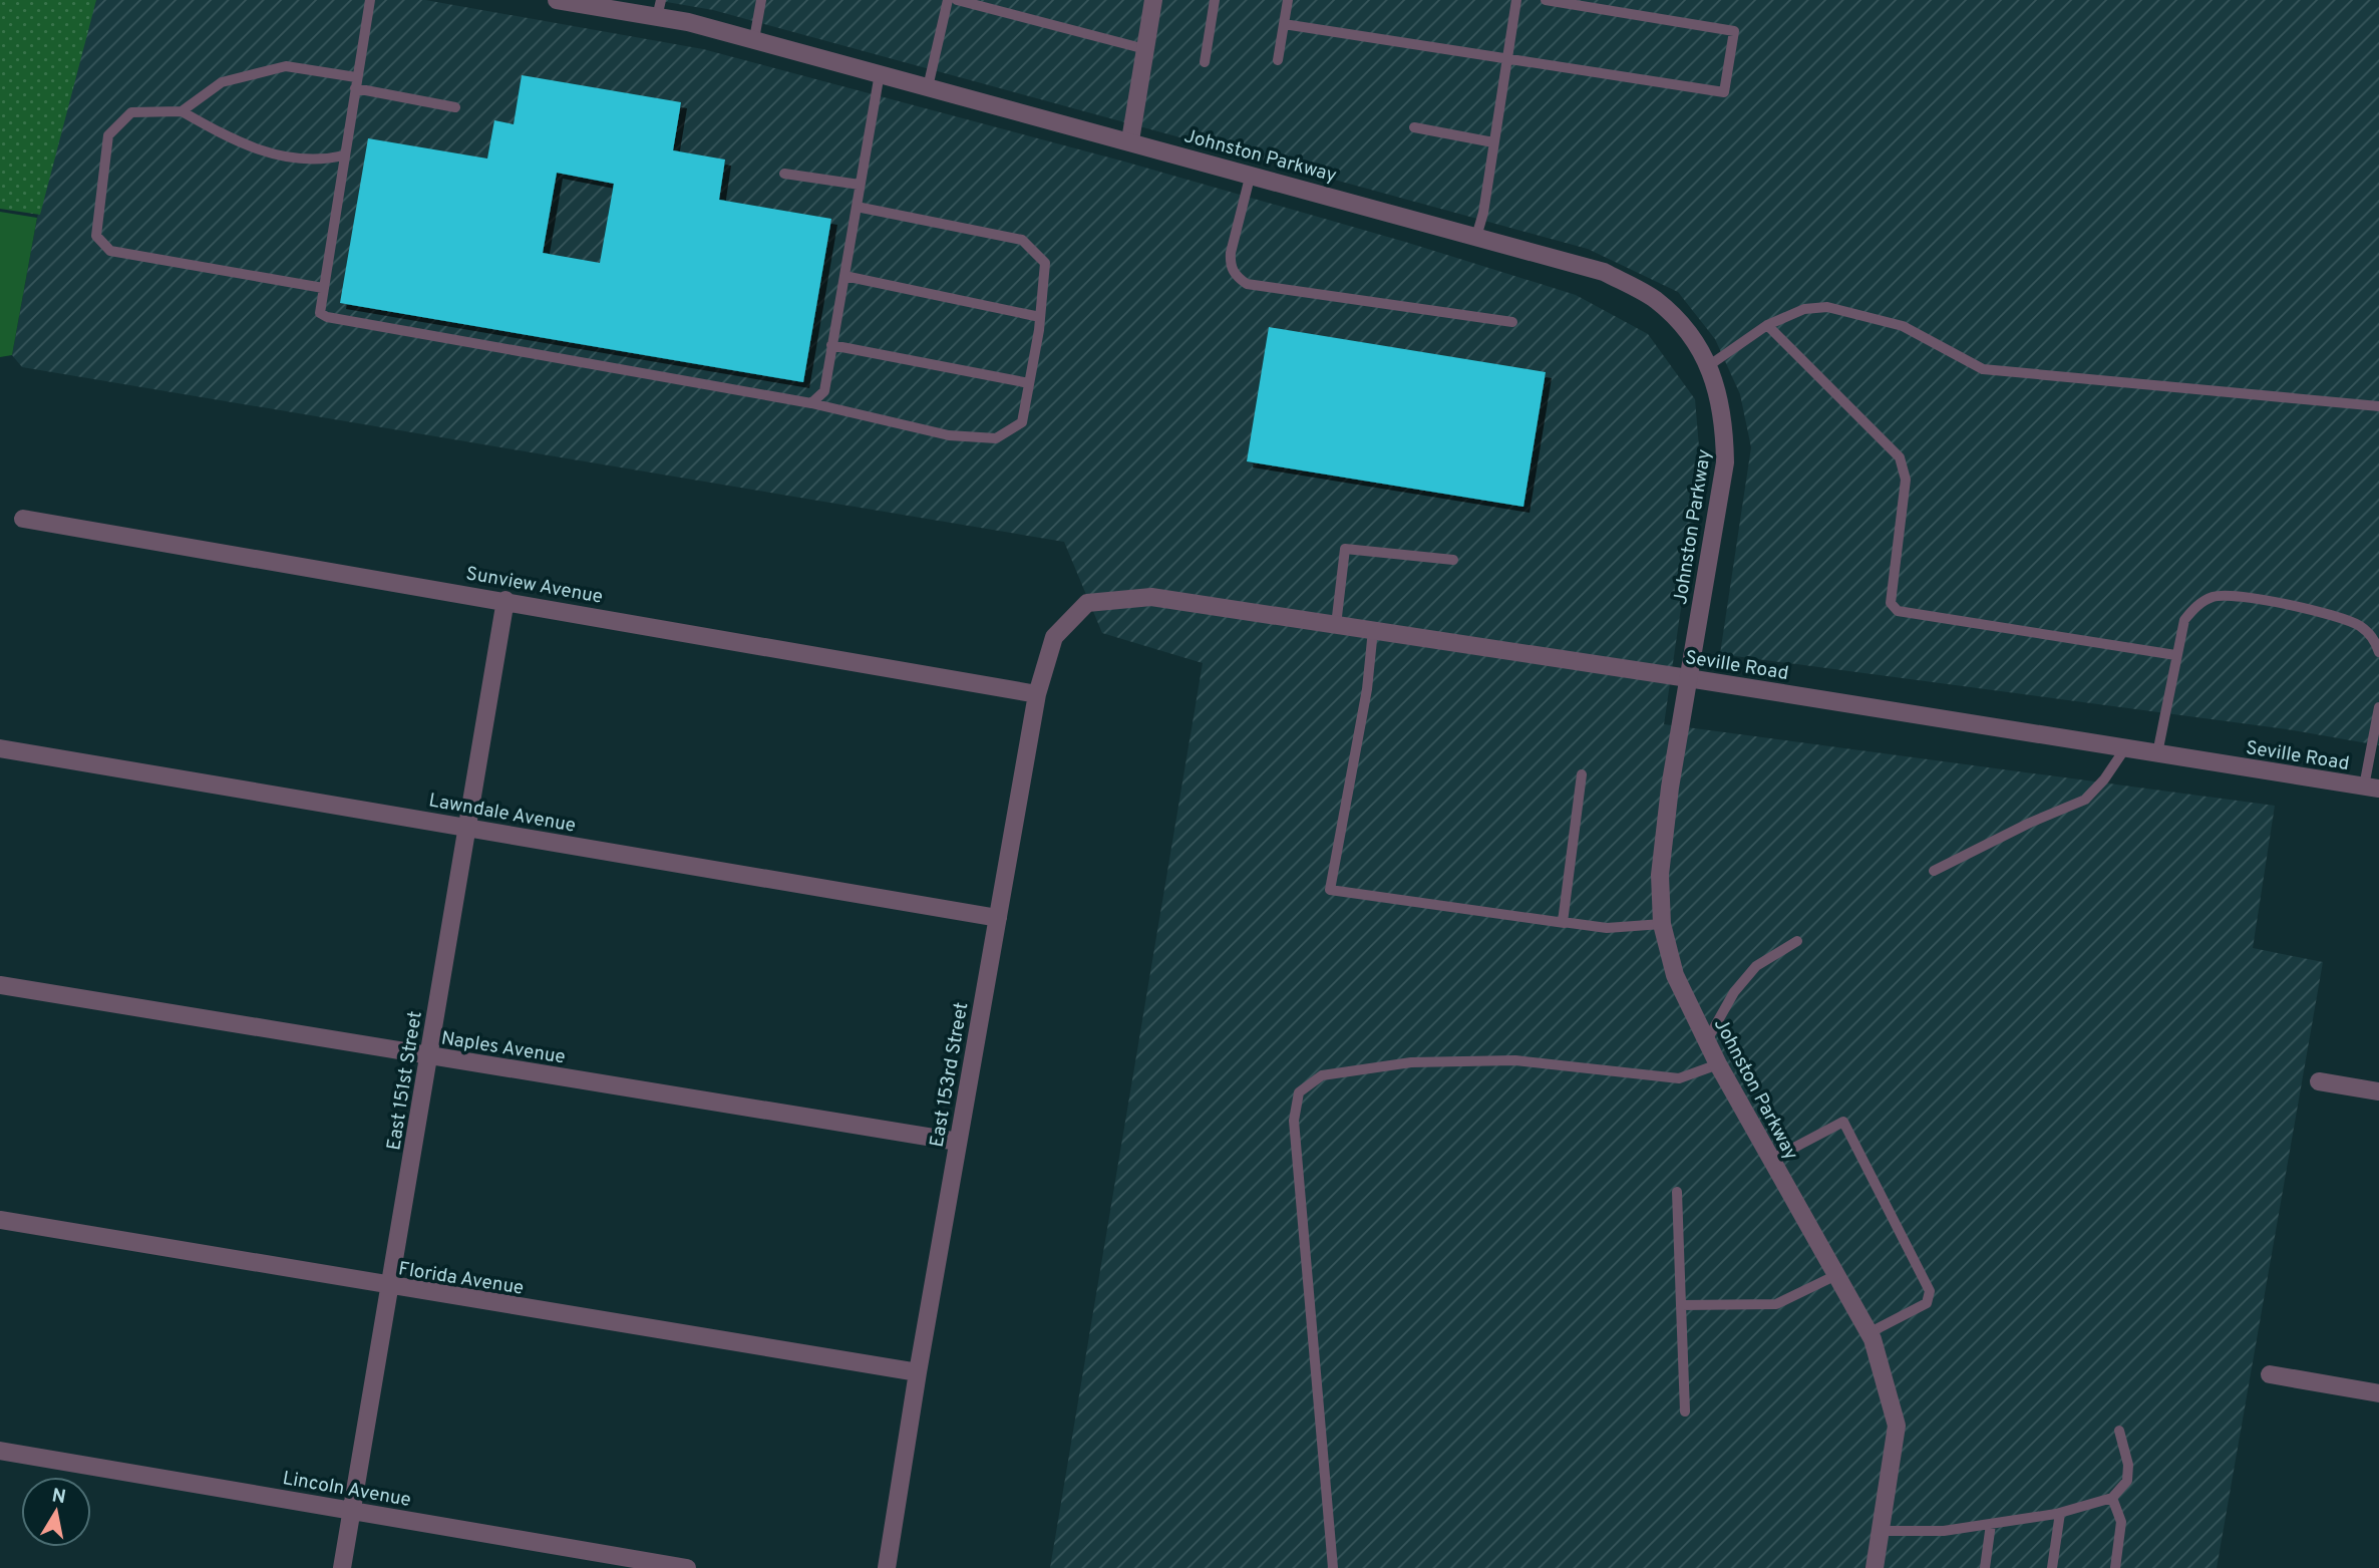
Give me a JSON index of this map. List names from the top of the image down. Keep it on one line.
{"streets":{"street":["Johnston Parkway","Sunview Avenue","Seville Road","Lawndale Avenue","Naples Avenue","East 153rd Street","East 151st Street","Florida Avenue","Lincoln Avenue"]},"crossings":[["Johnston Parkway","Seville Road"],["Sunview Avenue","East 153rd Street"],["Sunview Avenue","East 151st Street"],["Seville Road","East 153rd Street"],["Lawndale Avenue","East 153rd Street"],["Lawndale Avenue","East 151st Street"],["Naples Avenue","East 153rd Street"],["Naples Avenue","East 151st Street"],["East 153rd Street","Florida Avenue"],["East 151st Street","Florida Avenue"],["East 151st Street","Lincoln Avenue"]],"north":"top"}
